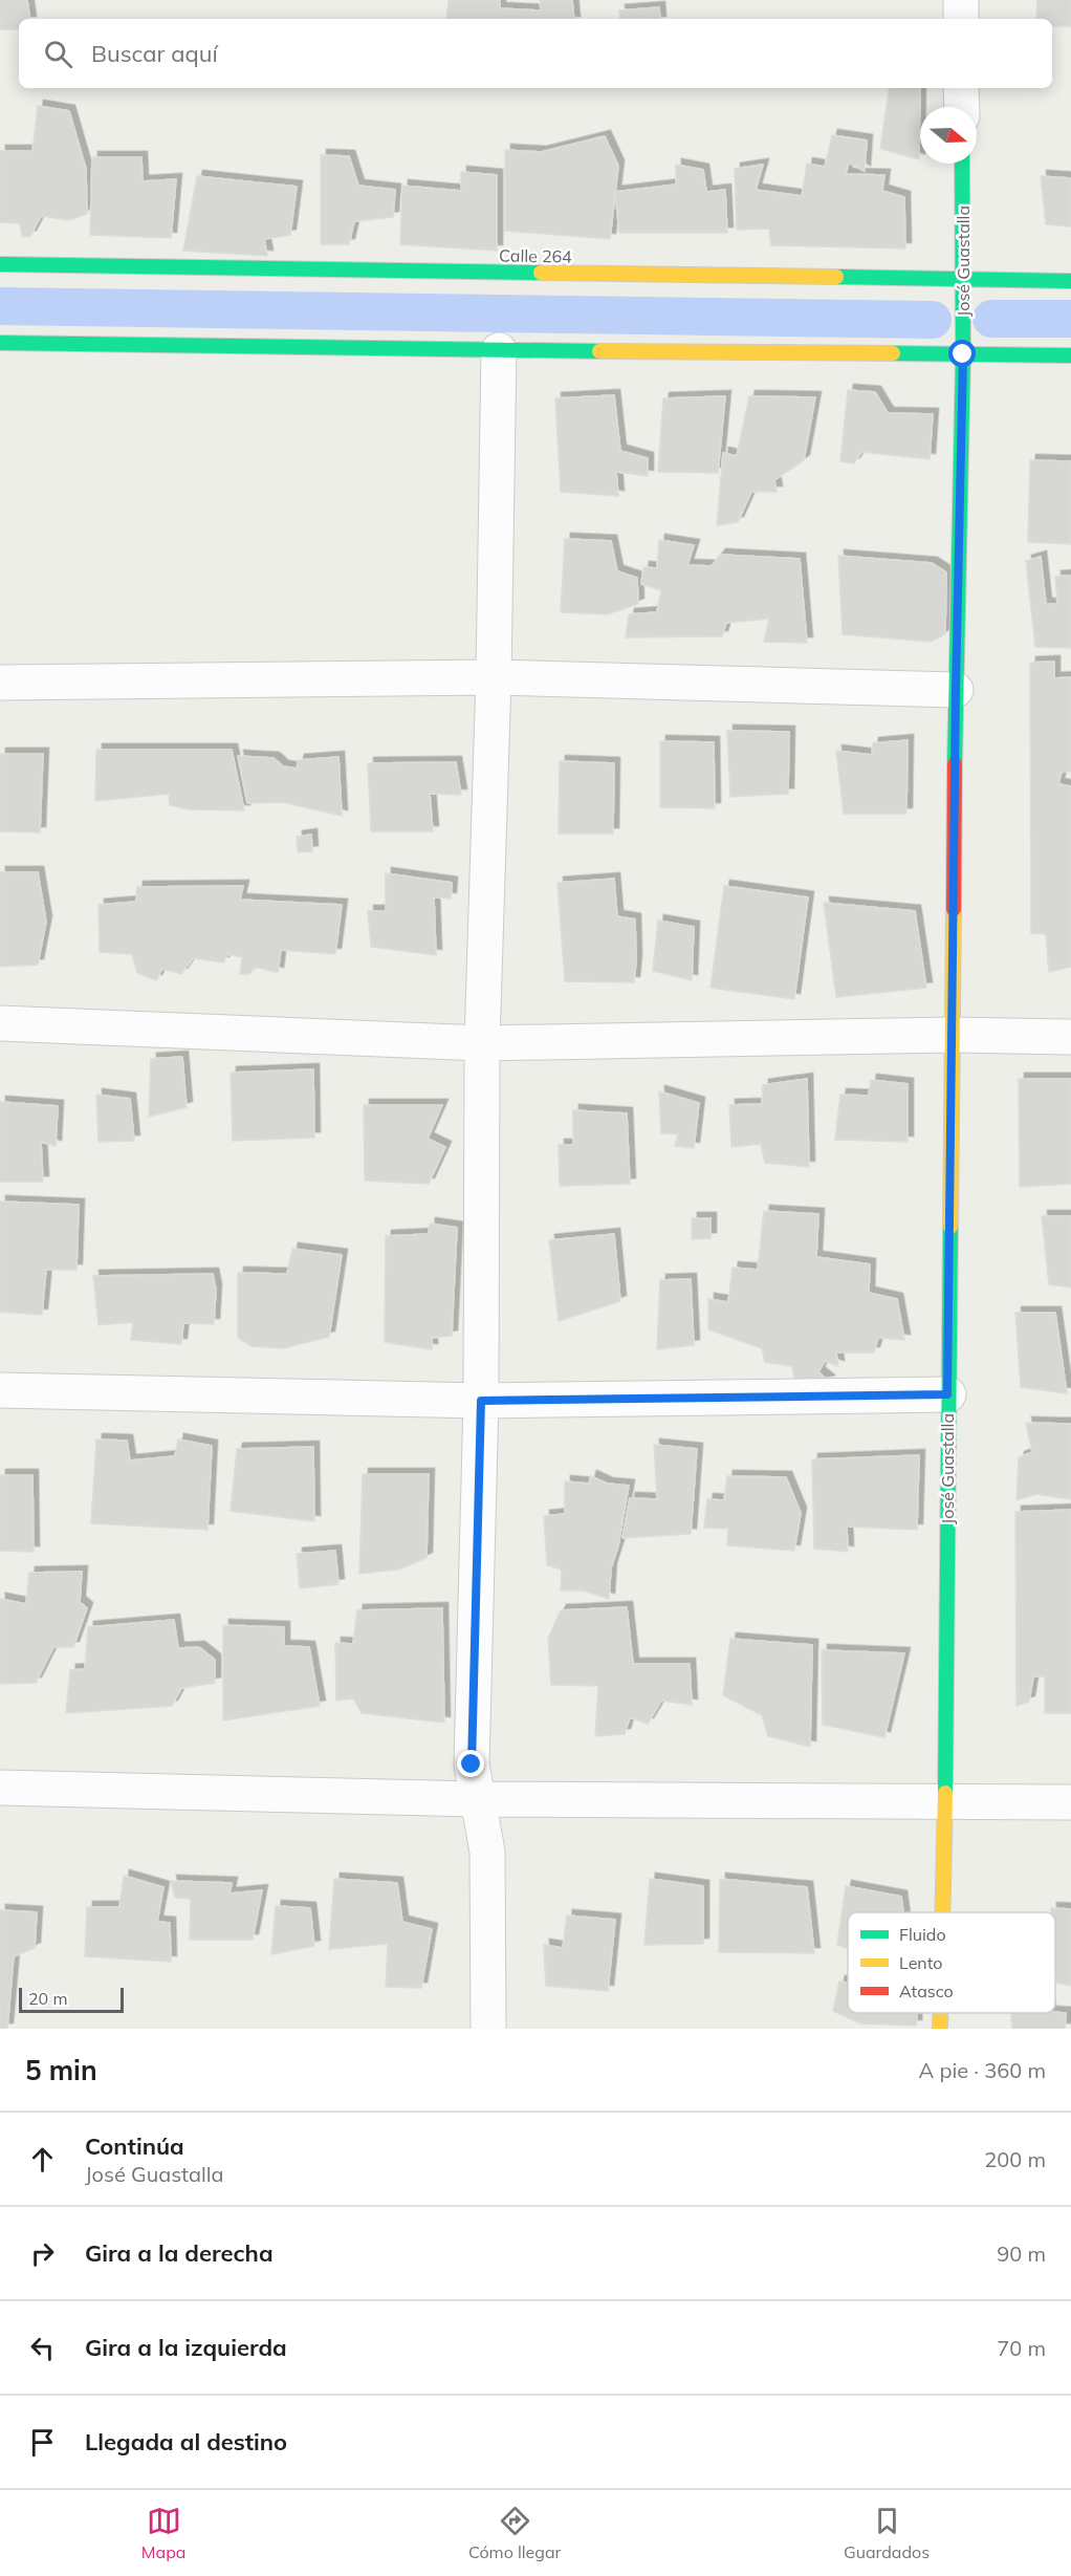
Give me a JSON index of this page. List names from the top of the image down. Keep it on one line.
{"streets":{"main road":["Calle 264","José Guastalla"]},"crossings":[["Calle 264","José Guastalla"]],"legend":["Fluido","Lento","Atasco"],"scale_bar":"20 m","north":"right","page":{"search":"Buscar aquí","scale":"20 m","heading":["5 min","A pie · 360 m"],"list":[["Continúa","José Guastalla","200 m"],["Gira a la derecha","90 m"],["Gira a la izquierda","70 m"],"Llegada al destino"],"nav":["Mapa","Cómo llegar","Guardados"]}}
